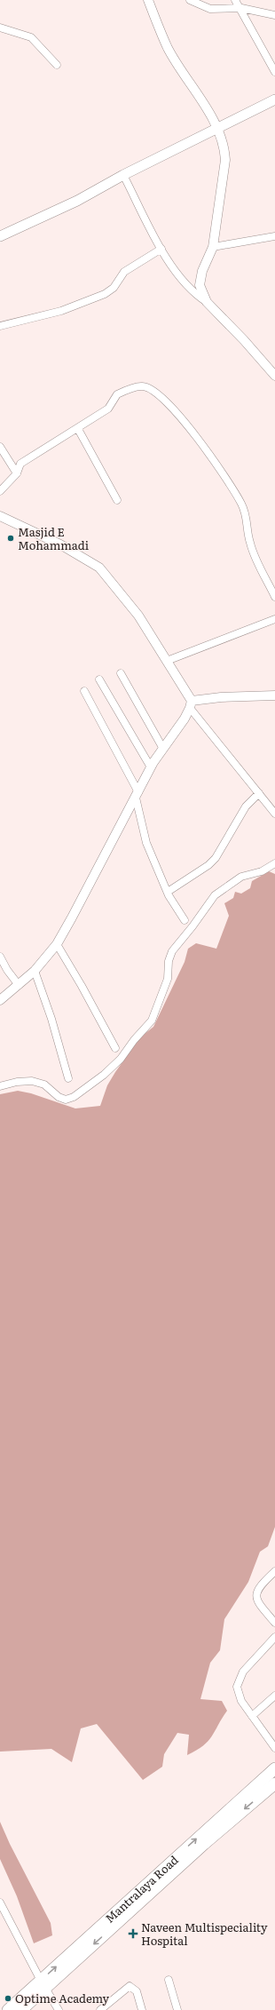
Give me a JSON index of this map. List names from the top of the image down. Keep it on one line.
{"streets":{"highway":["Mantralaya Road"]},"places":{"other":["Masjid E Mohammadi","Optime Academy"],"health":["Naveen Multispeciality Hospital"]}}
